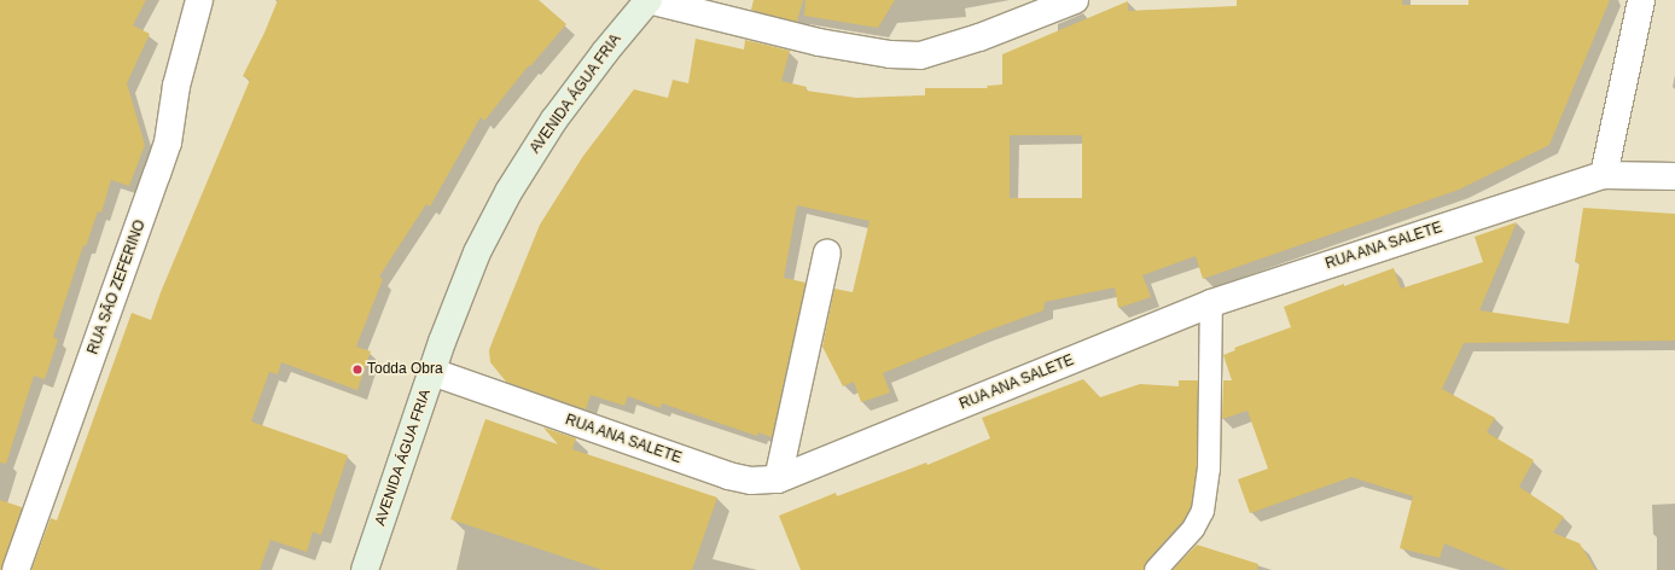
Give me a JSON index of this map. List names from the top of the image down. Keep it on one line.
{"streets":{"main road":["AVENIDA ÁGUA FRIA"],"street":["RUA ANA SALETE","RUA SÃO ZEFERINO"]},"crossings":[["AVENIDA ÁGUA FRIA","RUA ANA SALETE"]],"places":["Todda Obra"]}
